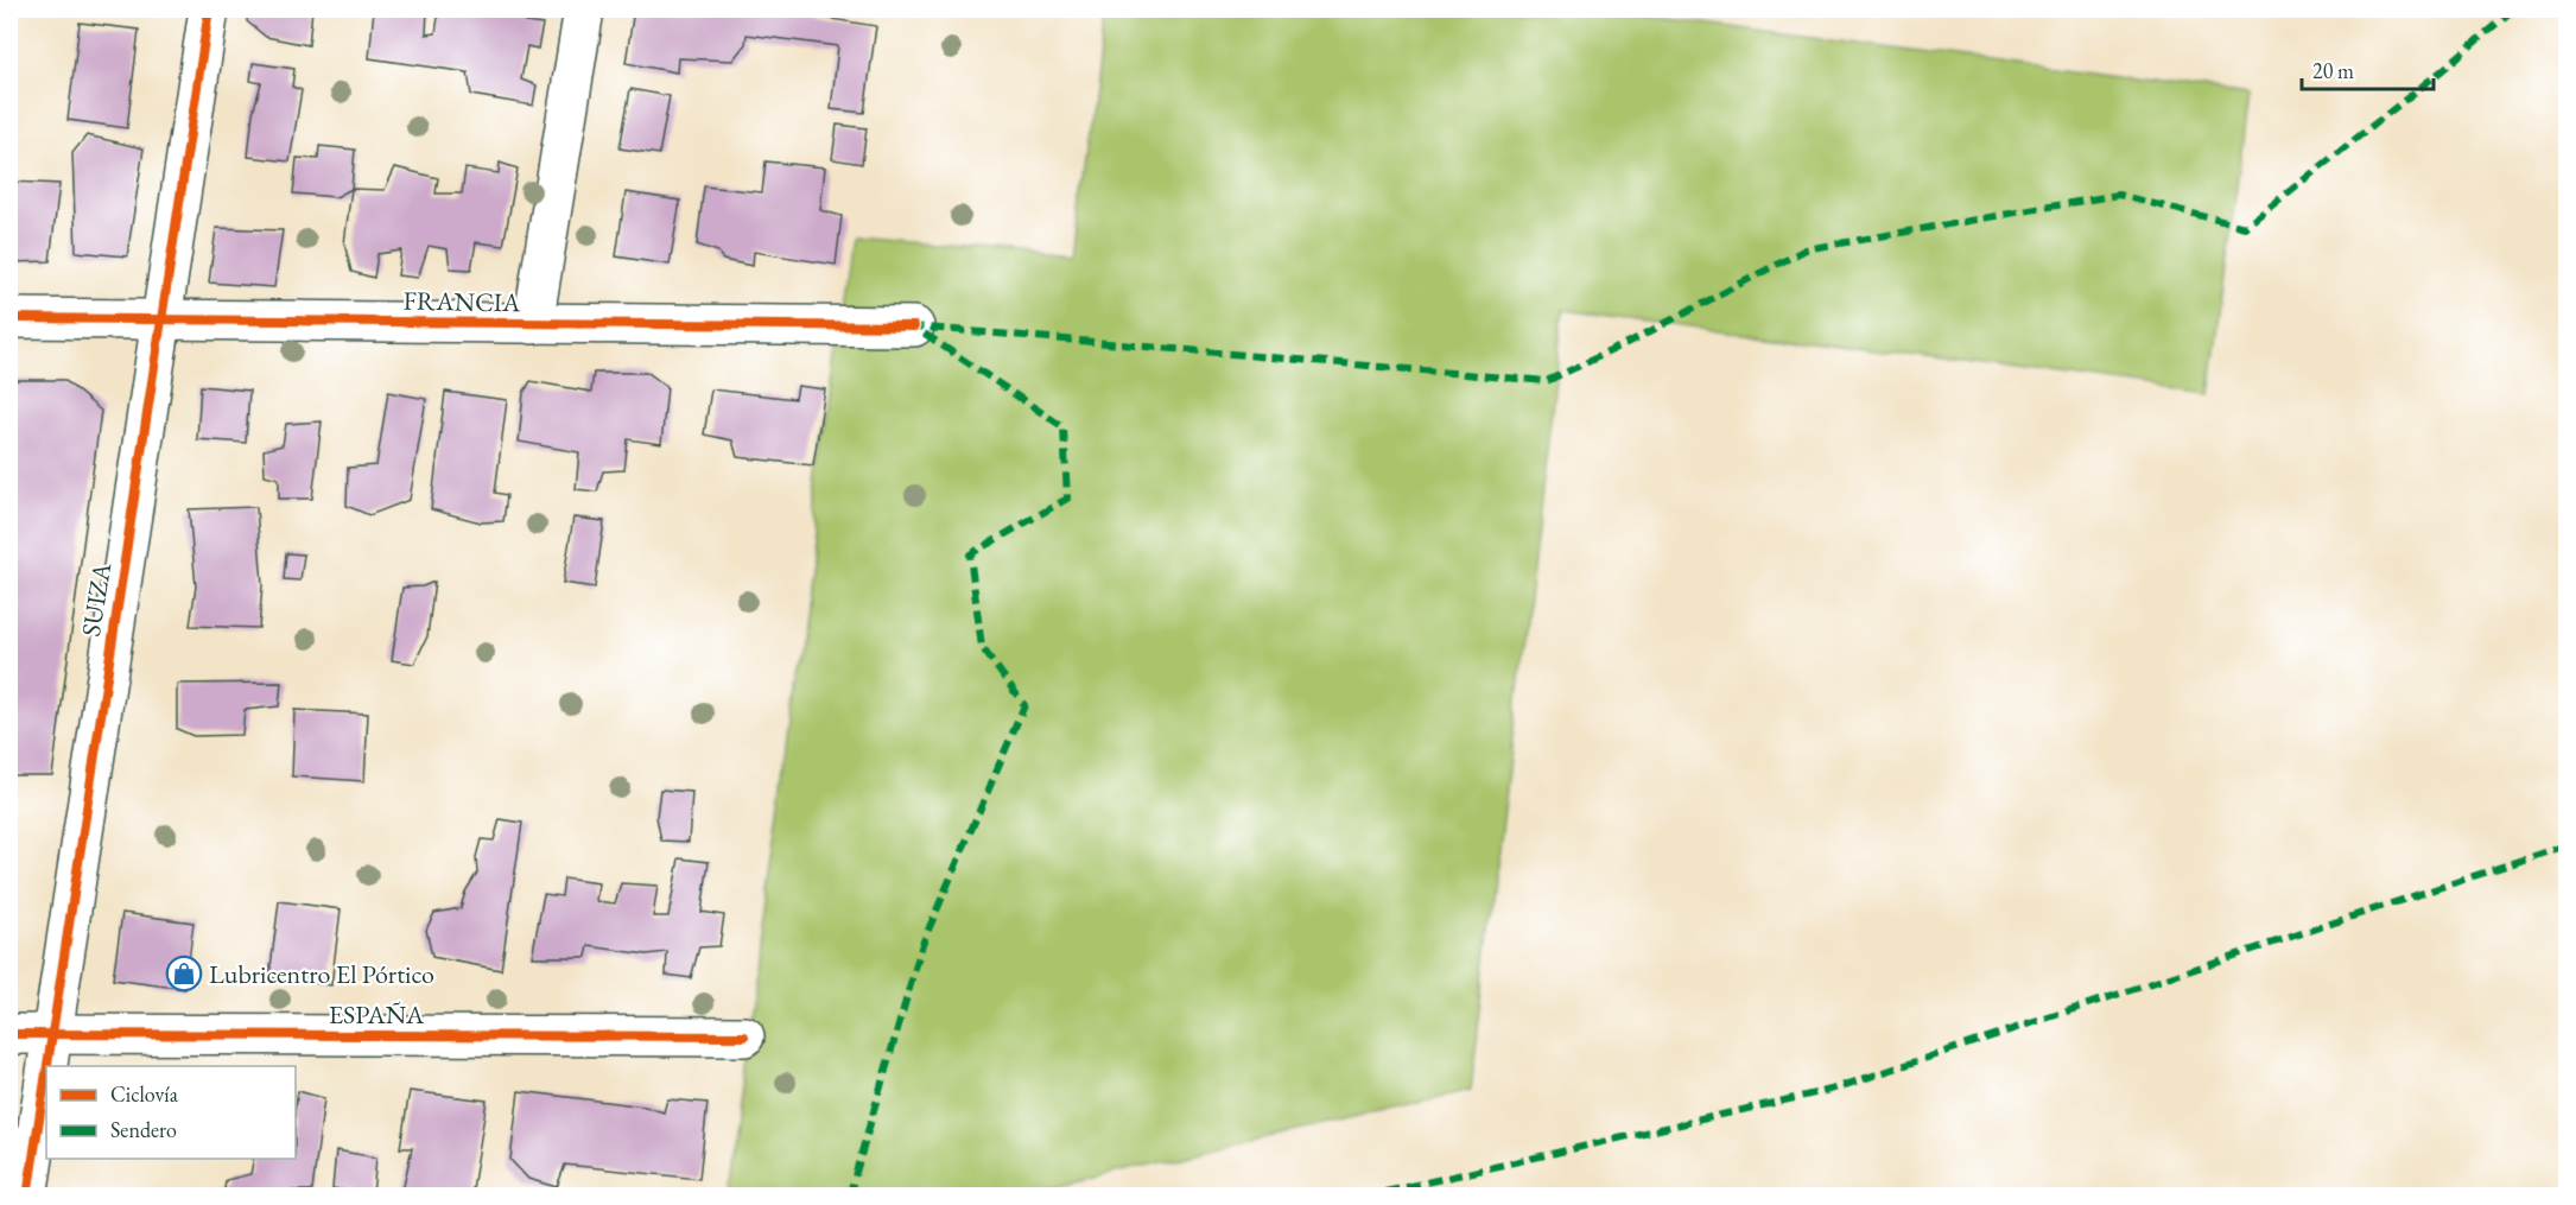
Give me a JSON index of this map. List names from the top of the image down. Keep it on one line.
{"streets":{"street":["FRANCIA","SUIZA","ESPAÑA"]},"crossings":[["FRANCIA","SUIZA"],["SUIZA","ESPAÑA"]],"places":{"shop":["Lubricentro El Pórtico"]},"legend":["Ciclovía","Sendero"],"scale_bar":"20 m"}
